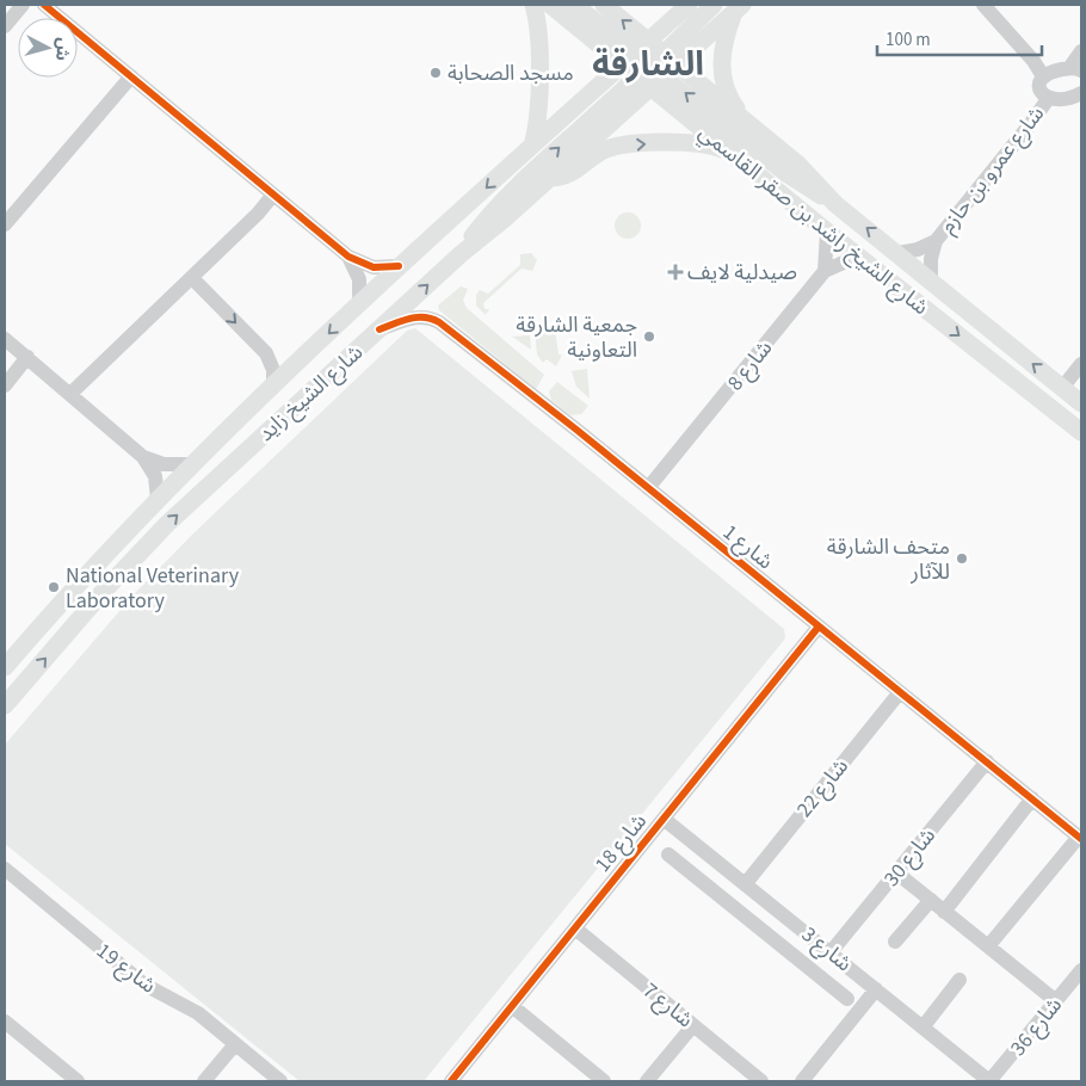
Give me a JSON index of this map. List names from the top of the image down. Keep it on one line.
{"streets":{"main road":["شارع الشيخ راشد بن صقر القاسمي","شارع الشيخ زايد"],"street":["شارع عمرو بن حازم","شارع 8","شارع 1","شارع 22","شارع 18","شارع 30","شارع 3","شارع 19","شارع 7","شارع 36"]},"crossings":[["شارع عمرو بن حازم","شارع الشيخ راشد بن صقر القاسمي"],["شارع الشيخ راشد بن صقر القاسمي","شارع الشيخ زايد"],["شارع 8","شارع 1"],["شارع الشيخ زايد","شارع 1"],["شارع 1","شارع 22"],["شارع 1","شارع 18"],["شارع 1","شارع 30"],["شارع 22","شارع 3"],["شارع 18","شارع 3"],["شارع 18","شارع 7"],["شارع 30","شارع 3"],["شارع 3","شارع 36"]],"districts":["الشارقة"],"places":{"other":["مسجد الصحابة","جمعية الشارقة التعاونية","متحف الشارقة للآثار","National Veterinary Laboratory"],"health":["صيدلية لايف"]},"scale_bar":"100 m","north":"right"}
